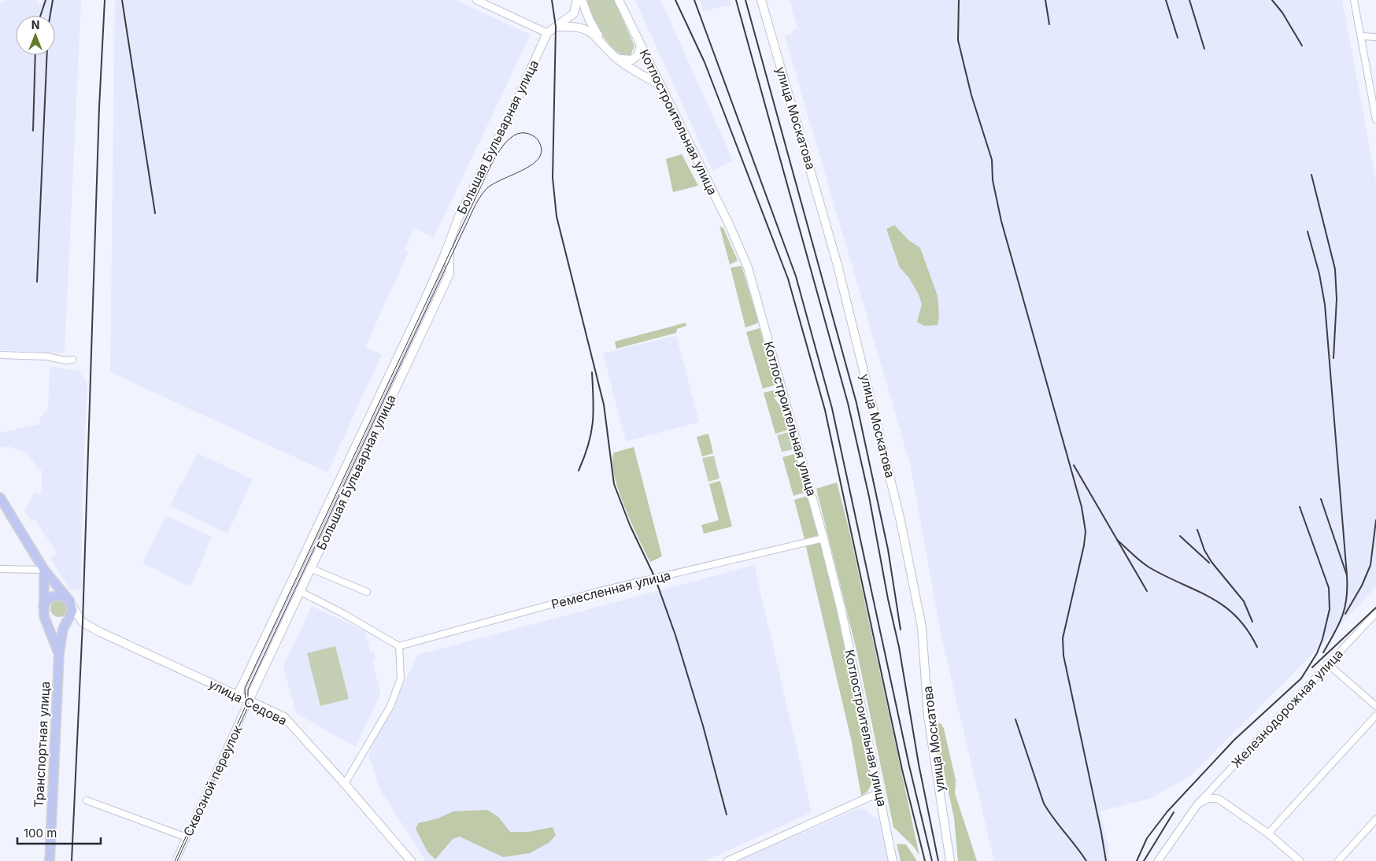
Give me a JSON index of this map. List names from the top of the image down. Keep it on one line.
{"streets":{"main road":["улица Москатова","Котлостроительная улица","Большая Бульварная улица","улица Седова","Транспортная улица"],"street":["Ремесленная улица","Железнодорожная улица","Сквозной переулок"]},"crossings":[["Котлостроительная улица","Ремесленная улица"],["Большая Бульварная улица","улица Седова"],["Большая Бульварная улица","Сквозной переулок"],["улица Седова","Сквозной переулок"]],"scale_bar":"100 m","north":"top"}
